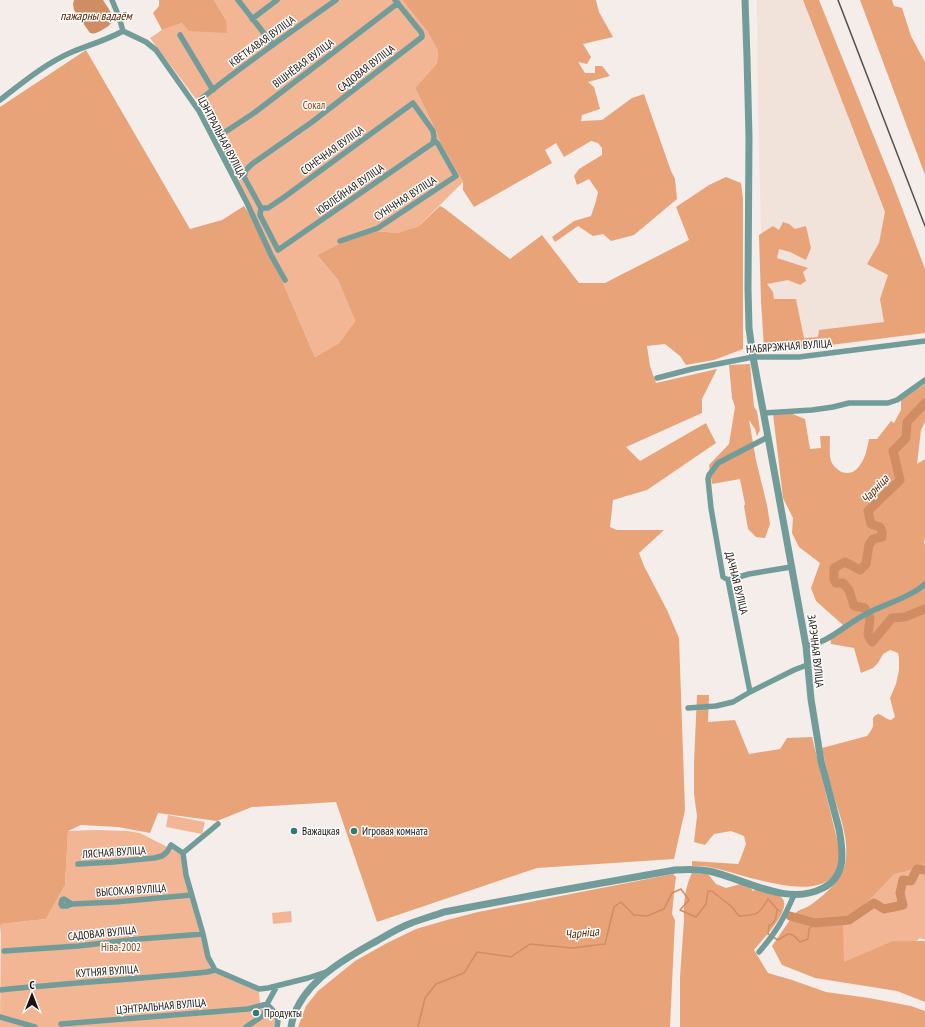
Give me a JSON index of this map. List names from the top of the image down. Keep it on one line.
{"streets":{"street":["КВЕТКАВАЯ ВУЛІЦА","ВІШНЁВАЯ ВУЛІЦА","САДОВАЯ ВУЛІЦА","ЦЭНТРАЛЬНАЯ ВУЛІЦА","СОНЕЧНАЯ ВУЛІЦА","ЮБІЛЕЙНАЯ ВУЛІЦА","СУНІЧНАЯ ВУЛІЦА","НАБЯРЭЖНАЯ ВУЛІЦА","ДАЧНАЯ ВУЛІЦА","ЗАРЭЧНАЯ ВУЛІЦА","ЛЯСНАЯ ВУЛІЦА","ВЫСОКАЯ ВУЛІЦА","КУТНЯЯ ВУЛІЦА"]},"crossings":[["КВЕТКАВАЯ ВУЛІЦА","ВІШНЁВАЯ ВУЛІЦА"],["ВІШНЁВАЯ ВУЛІЦА","САДОВАЯ ВУЛІЦА"],["СОНЕЧНАЯ ВУЛІЦА","ЮБІЛЕЙНАЯ ВУЛІЦА"],["СОНЕЧНАЯ ВУЛІЦА","СУНІЧНАЯ ВУЛІЦА"],["ЮБІЛЕЙНАЯ ВУЛІЦА","СУНІЧНАЯ ВУЛІЦА"],["НАБЯРЭЖНАЯ ВУЛІЦА","ЗАРЭЧНАЯ ВУЛІЦА"],["ДАЧНАЯ ВУЛІЦА","ЗАРЭЧНАЯ ВУЛІЦА"]],"water":["пажарны вадаём","Чарніца"],"parks":["Сокал","Ніва-2002"],"places":["Важацкая","Игровая комната","Продукты"],"north":"top"}
